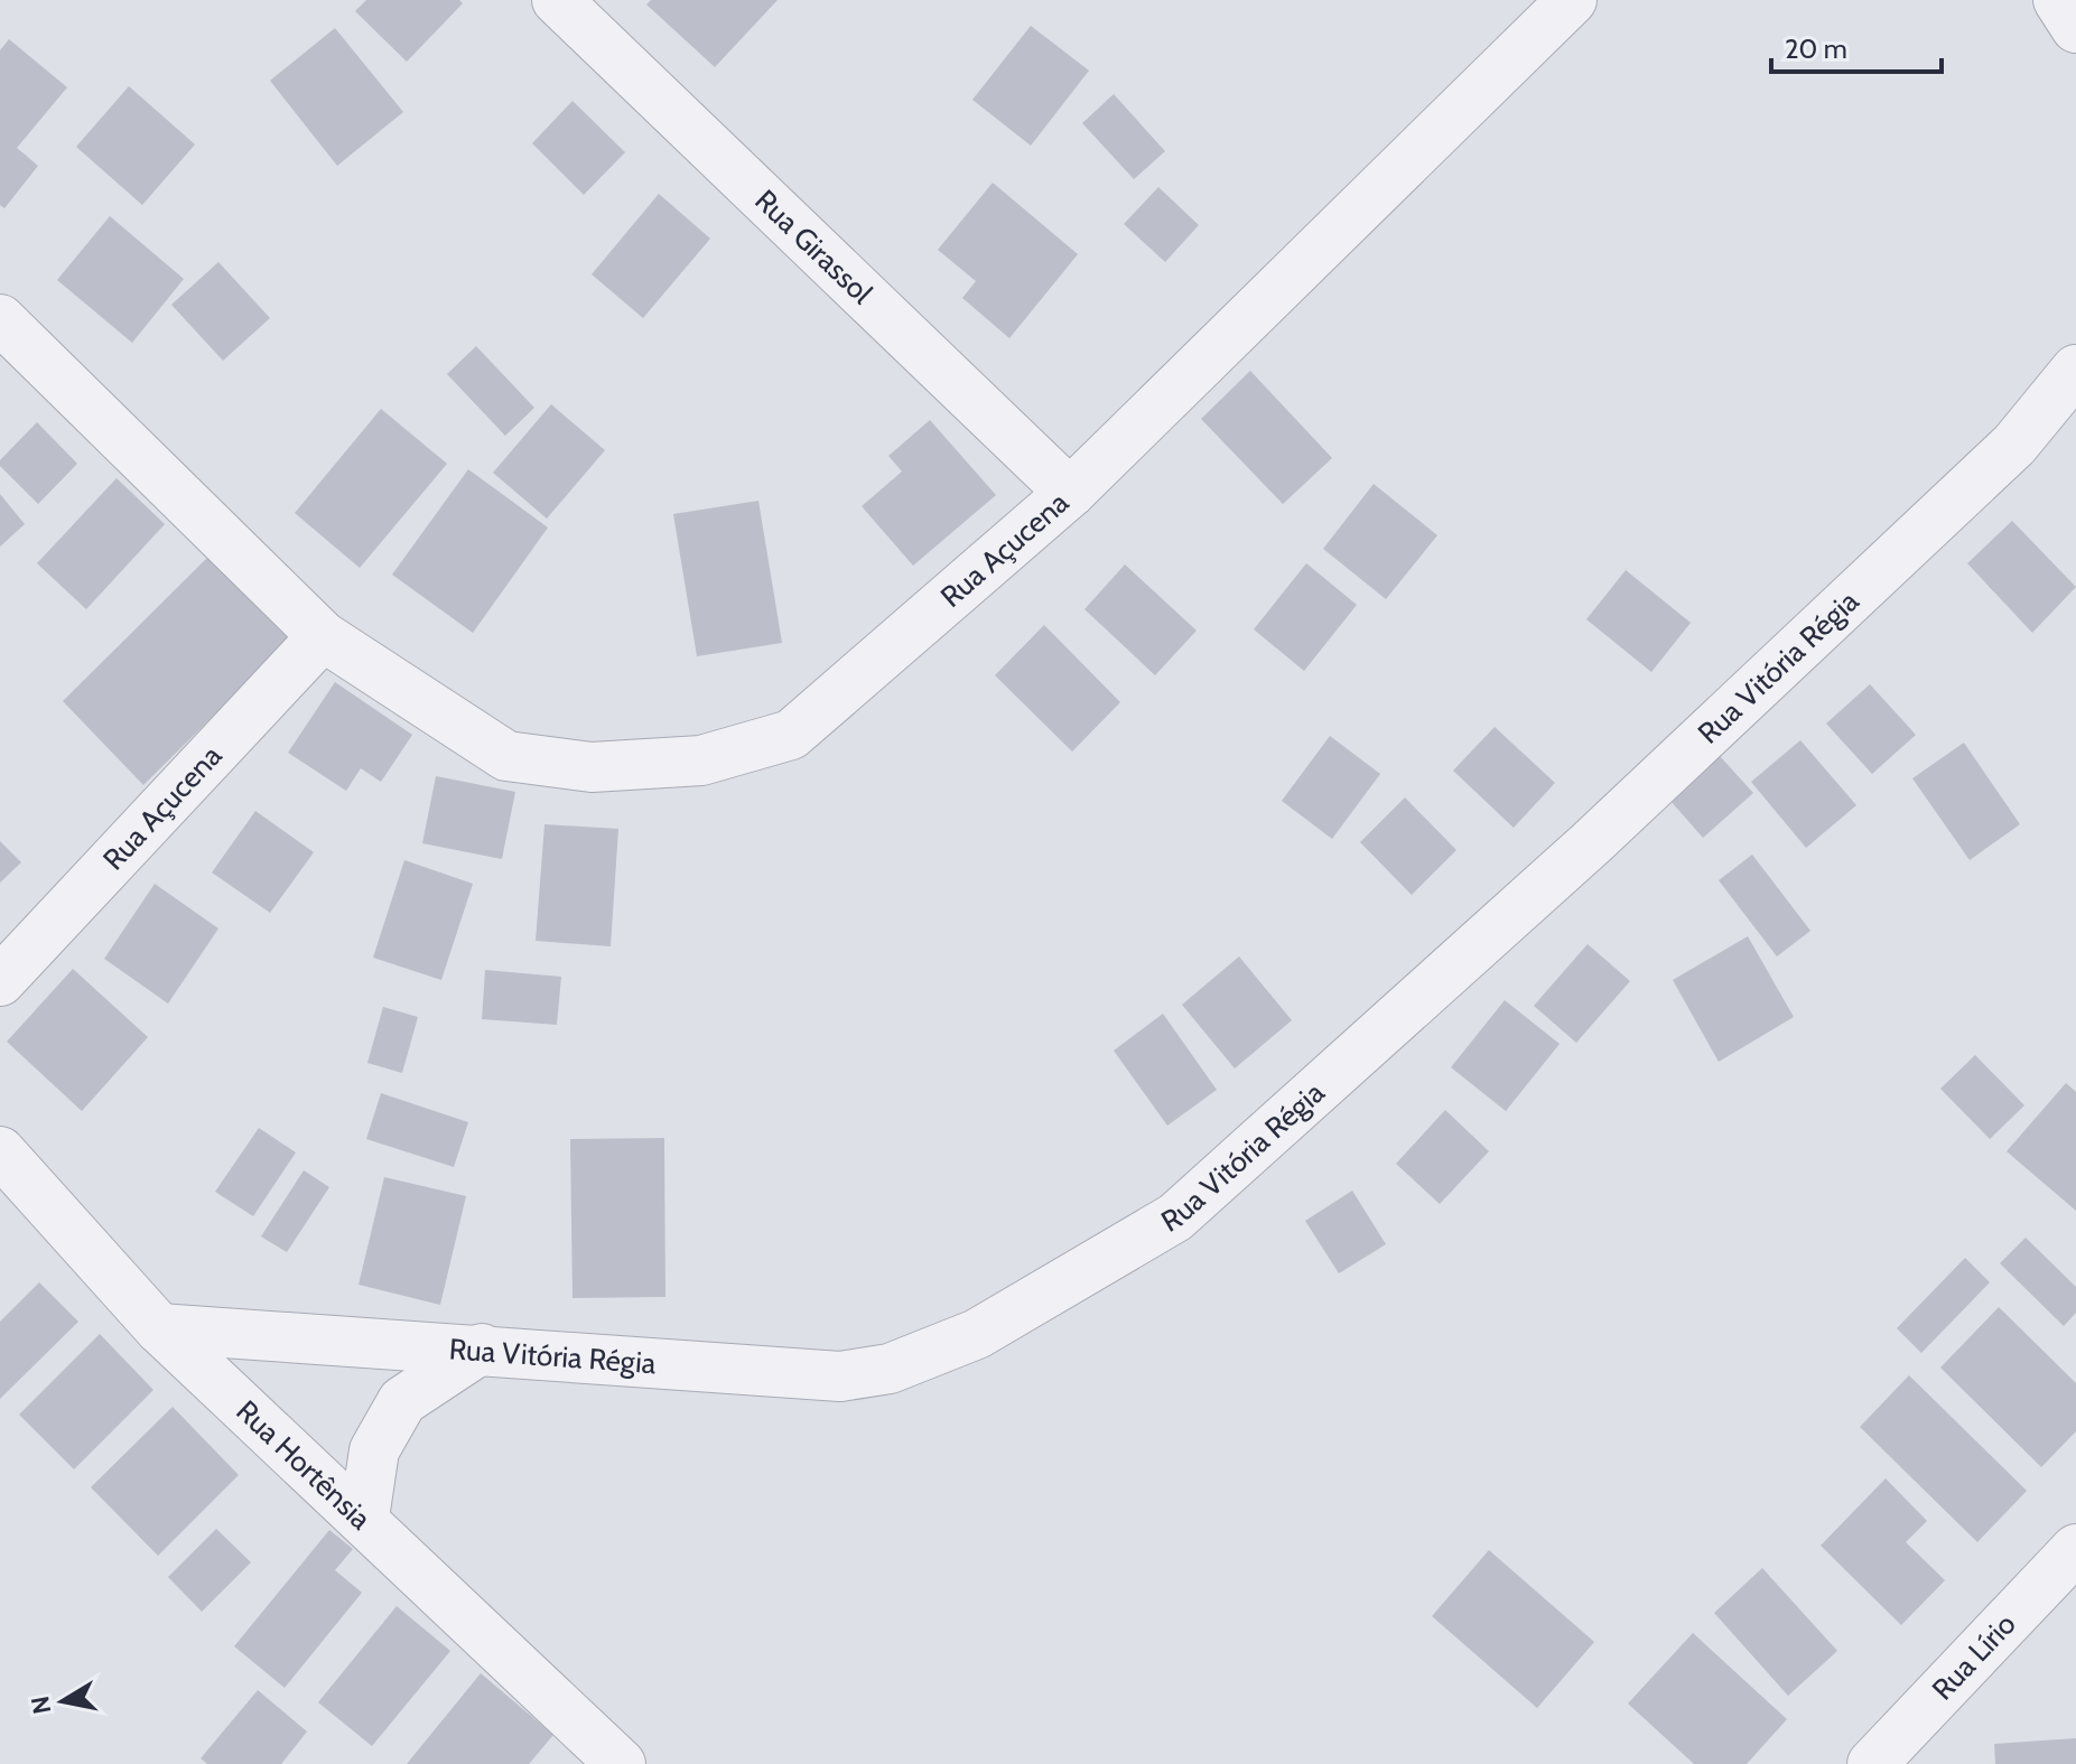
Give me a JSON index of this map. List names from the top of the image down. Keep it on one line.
{"streets":{"street":["Rua Girassol","Rua Açucena","Rua Vitória Régia","Rua Hortênsia","Rua Lírio"]},"crossings":[["Rua Girassol","Rua Açucena"],["Rua Vitória Régia","Rua Hortênsia"]],"scale_bar":"20 m","north":"left"}
